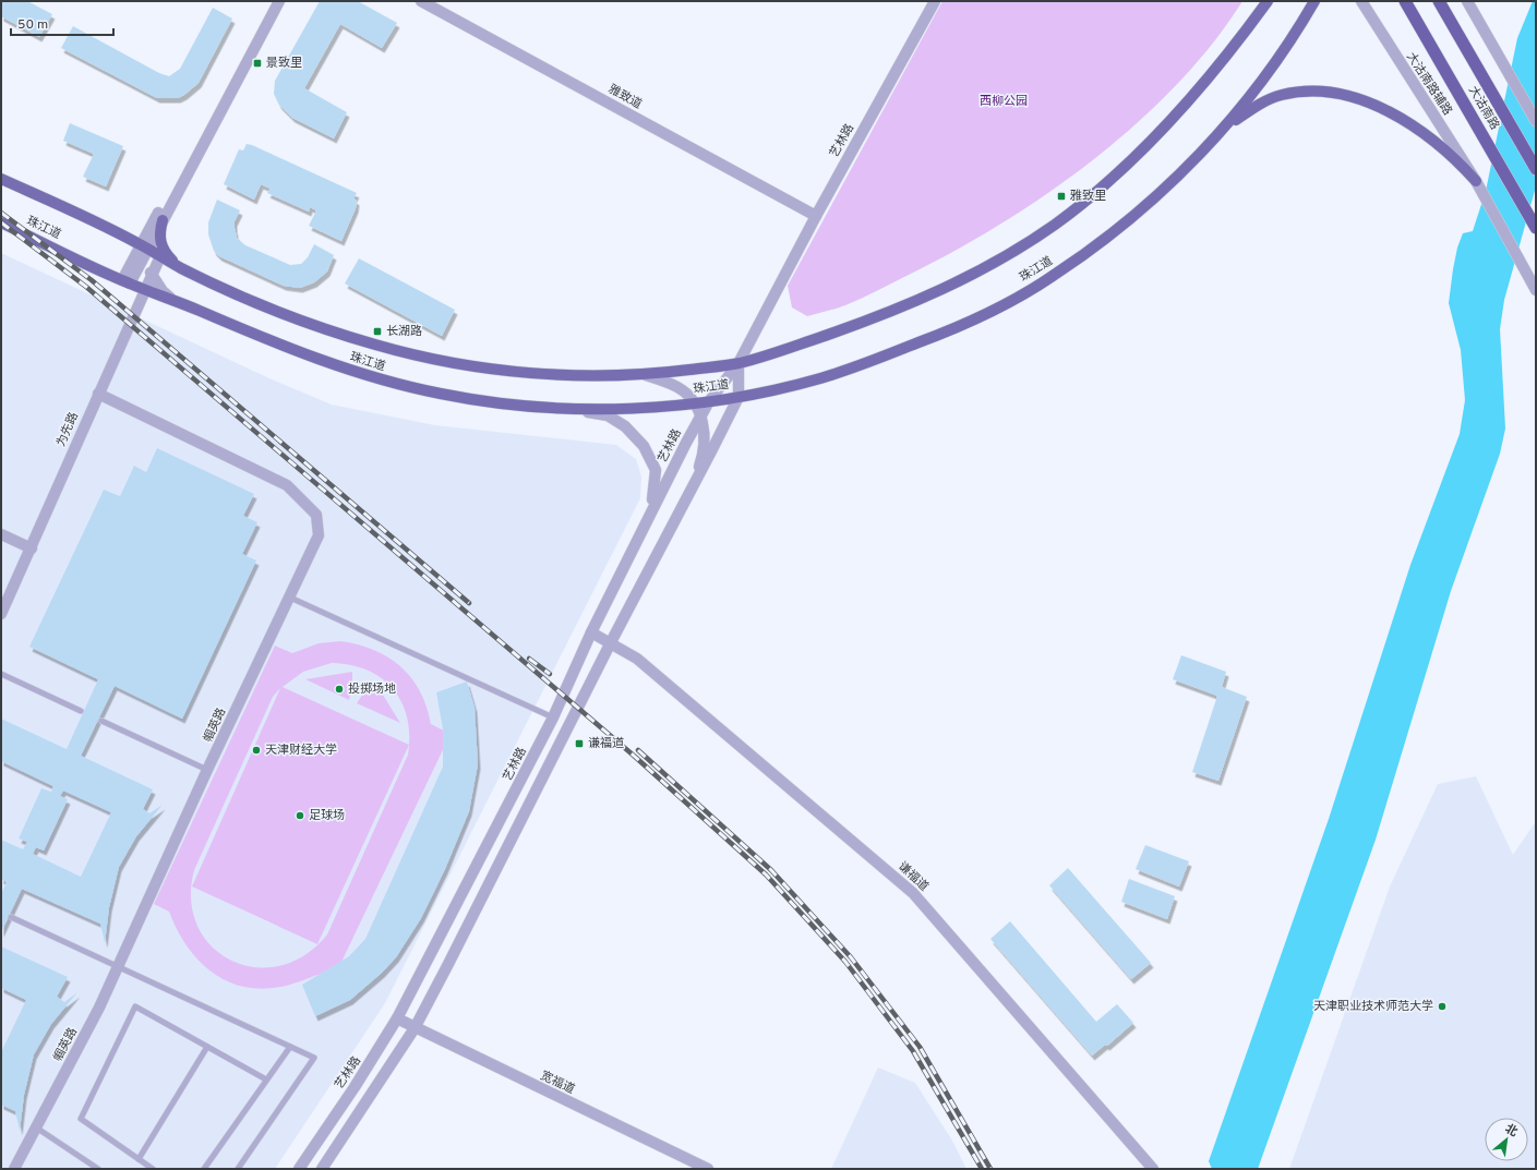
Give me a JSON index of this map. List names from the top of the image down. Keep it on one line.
{"streets":{"highway":["大沽南路"],"main road":["珠江道"],"street":["大沽南路辅路","雅致道","艺林路","为先路","帼英路","谦福道","宽福道"]},"crossings":[["雅致道","艺林路"],["艺林路","珠江道"],["艺林路","谦福道"],["艺林路","宽福道"],["珠江道","为先路"],["为先路","帼英路"]],"parks":["西柳公园"],"places":{"transit":["景致里","雅致里","长湖路","谦福道"],"other":["投掷场地","天津财经大学","足球场","天津职业技术师范大学"]},"scale_bar":"50 m","north":"top right"}
